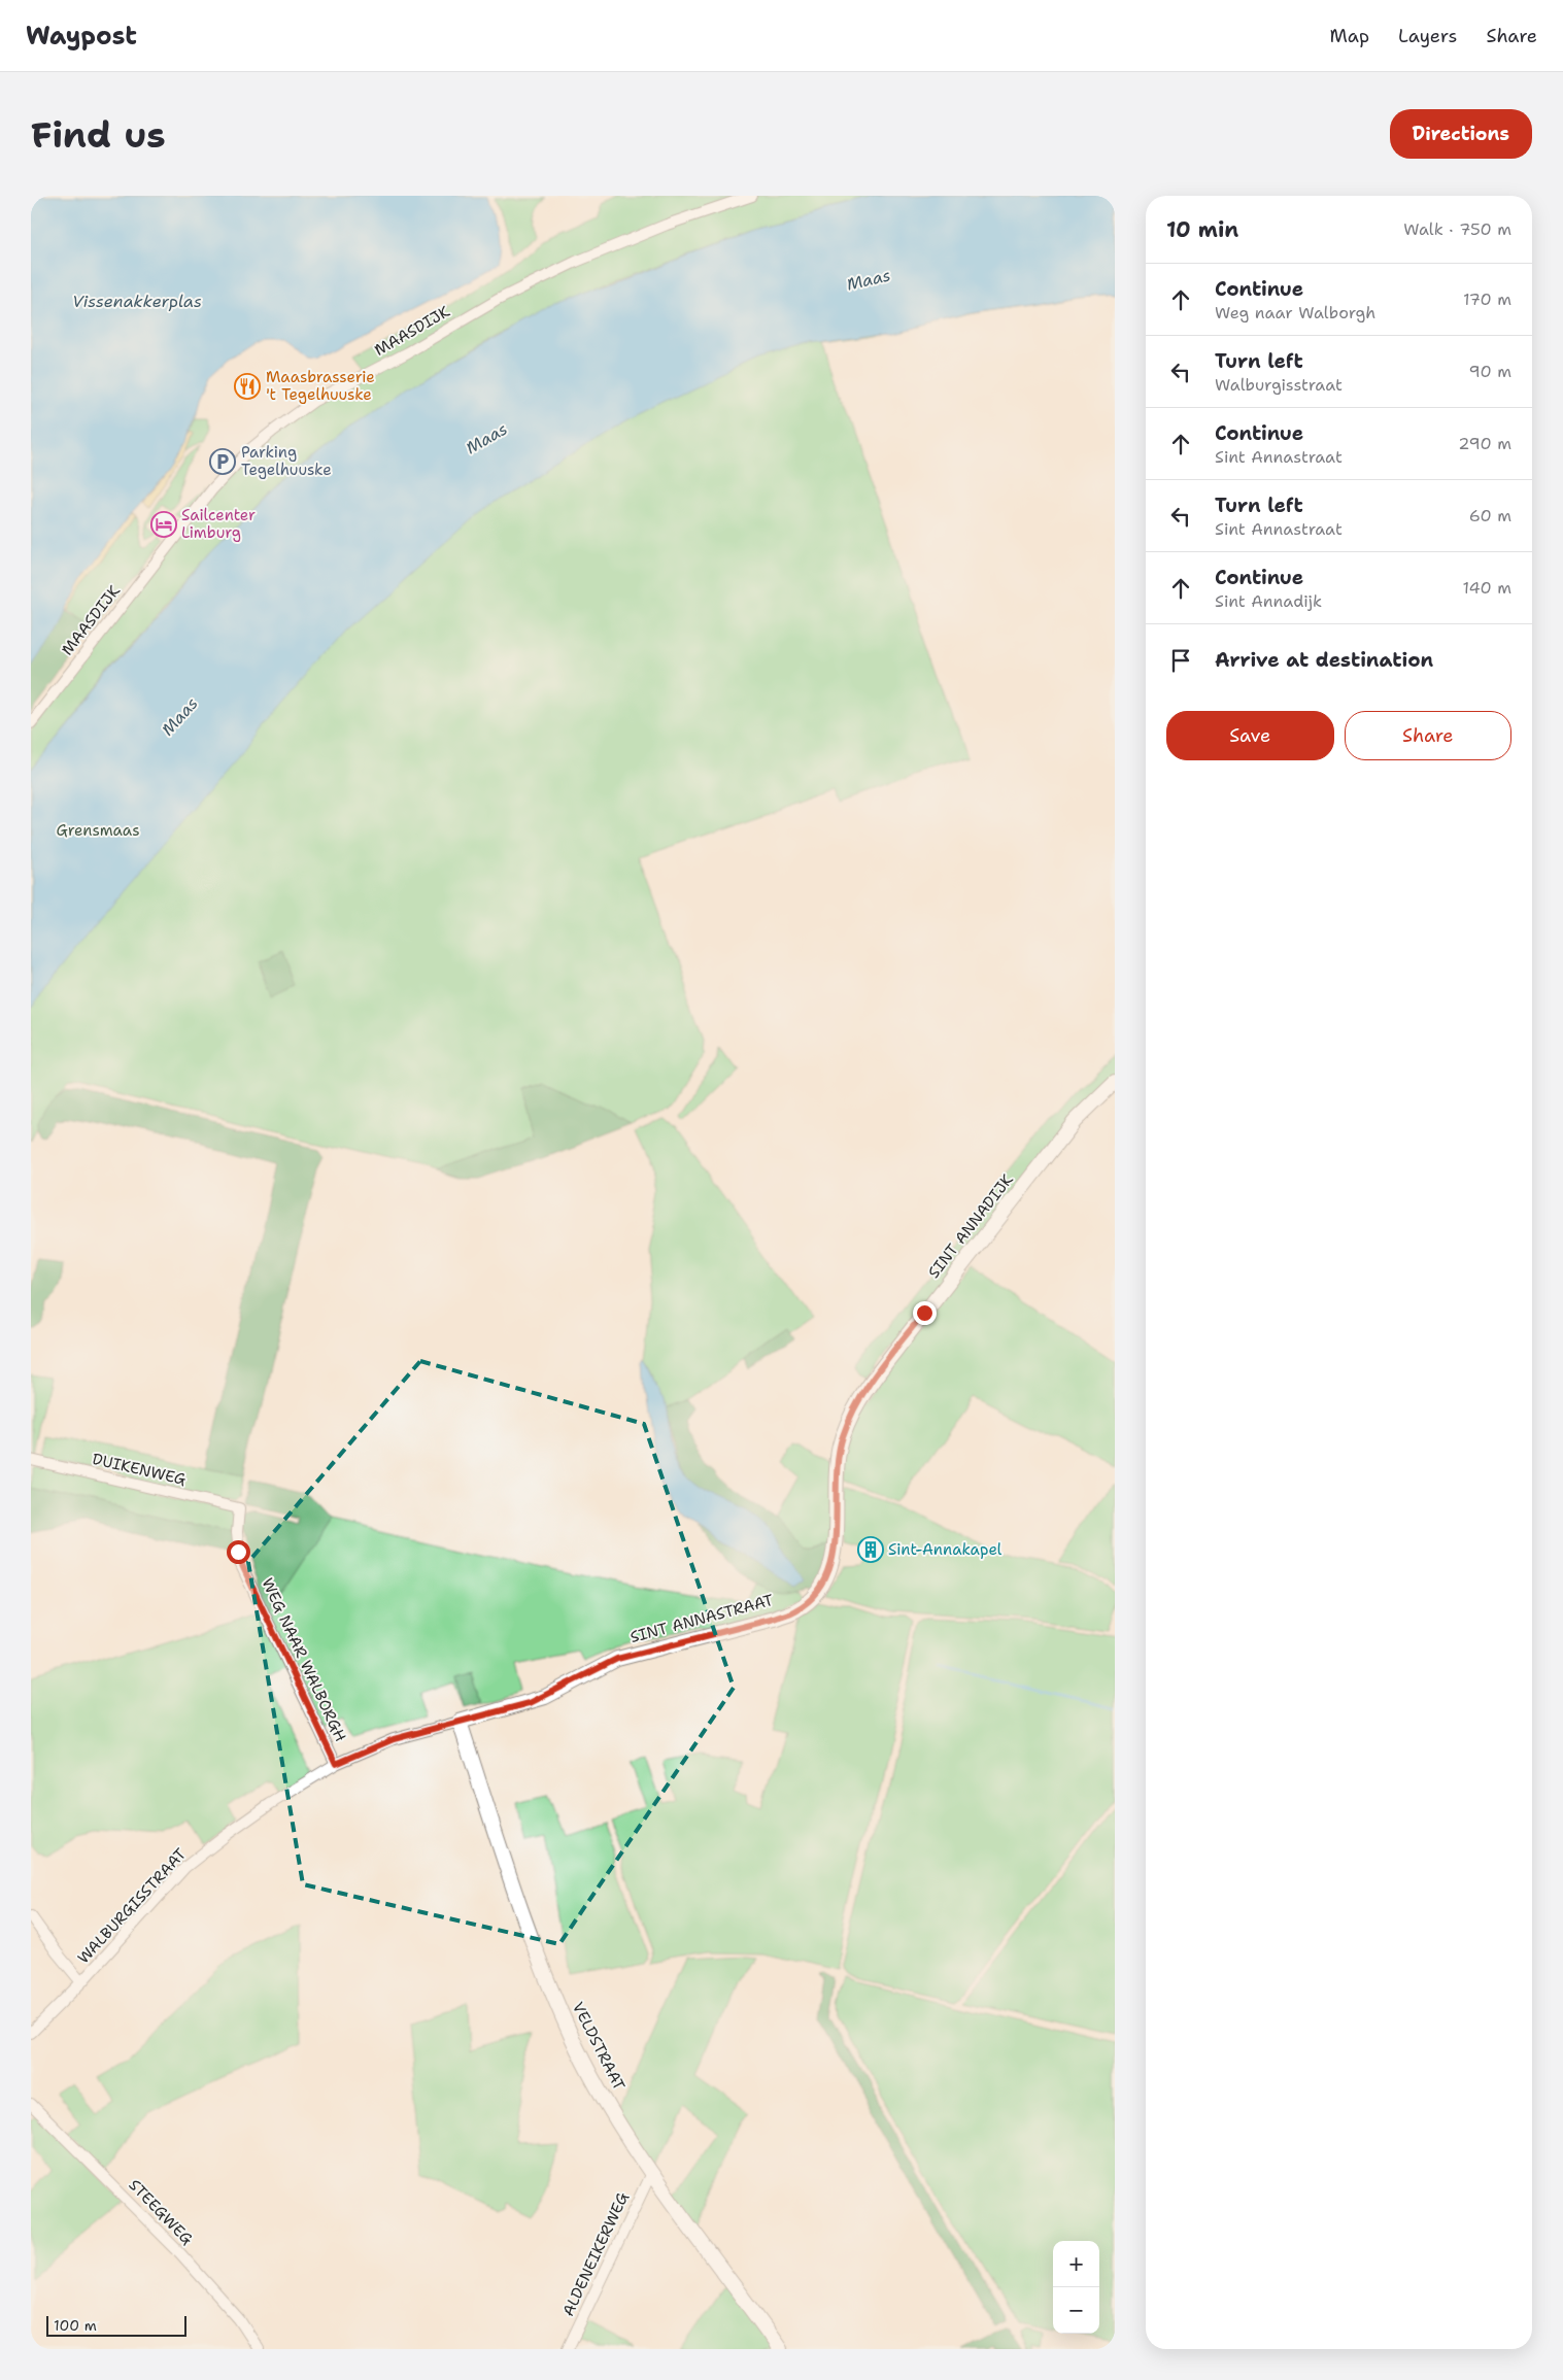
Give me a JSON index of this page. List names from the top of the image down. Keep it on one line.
{"streets":{"street":["MAASDIJK","SINT ANNADIJK","DUIKENWEG","SINT ANNASTRAAT","WEG NAAR WALBORGH","WALBURGISSTRAAT","VELDSTRAAT","STEEGWEG","ALDENEIKERWEG"]},"crossings":[["SINT ANNADIJK","SINT ANNASTRAAT"],["DUIKENWEG","WEG NAAR WALBORGH"],["SINT ANNASTRAAT","WALBURGISSTRAAT"],["SINT ANNASTRAAT","VELDSTRAAT"],["WEG NAAR WALBORGH","WALBURGISSTRAAT"],["WALBURGISSTRAAT","VELDSTRAAT"],["VELDSTRAAT","ALDENEIKERWEG"]],"water":["Maas","Vissenakkerplas"],"parks":["Grensmaas"],"places":{"restaurant":["Maasbrasserie 't Tegelhuuske"],"parking":["Parking Tegelhuuske"],"hotel":["Sailcenter Limburg"],"building":["Sint-Annakapel"]},"scale_bar":"100 m","page":{"header":"Waypost","nav":["Map","Layers","Share"],"buttons":["Directions",["Save","Share"]],"title":"Find us","heading":["10 min","Walk · 750 m"],"list":[["Continue","Weg naar Walborgh","170 m"],["Turn left","Walburgisstraat","90 m"],["Continue","Sint Annastraat","290 m"],["Turn left","Sint Annastraat","60 m"],["Continue","Sint Annadijk","140 m"],"Arrive at destination"],"map_buttons":["+","−"],"scale":"100 m"}}
